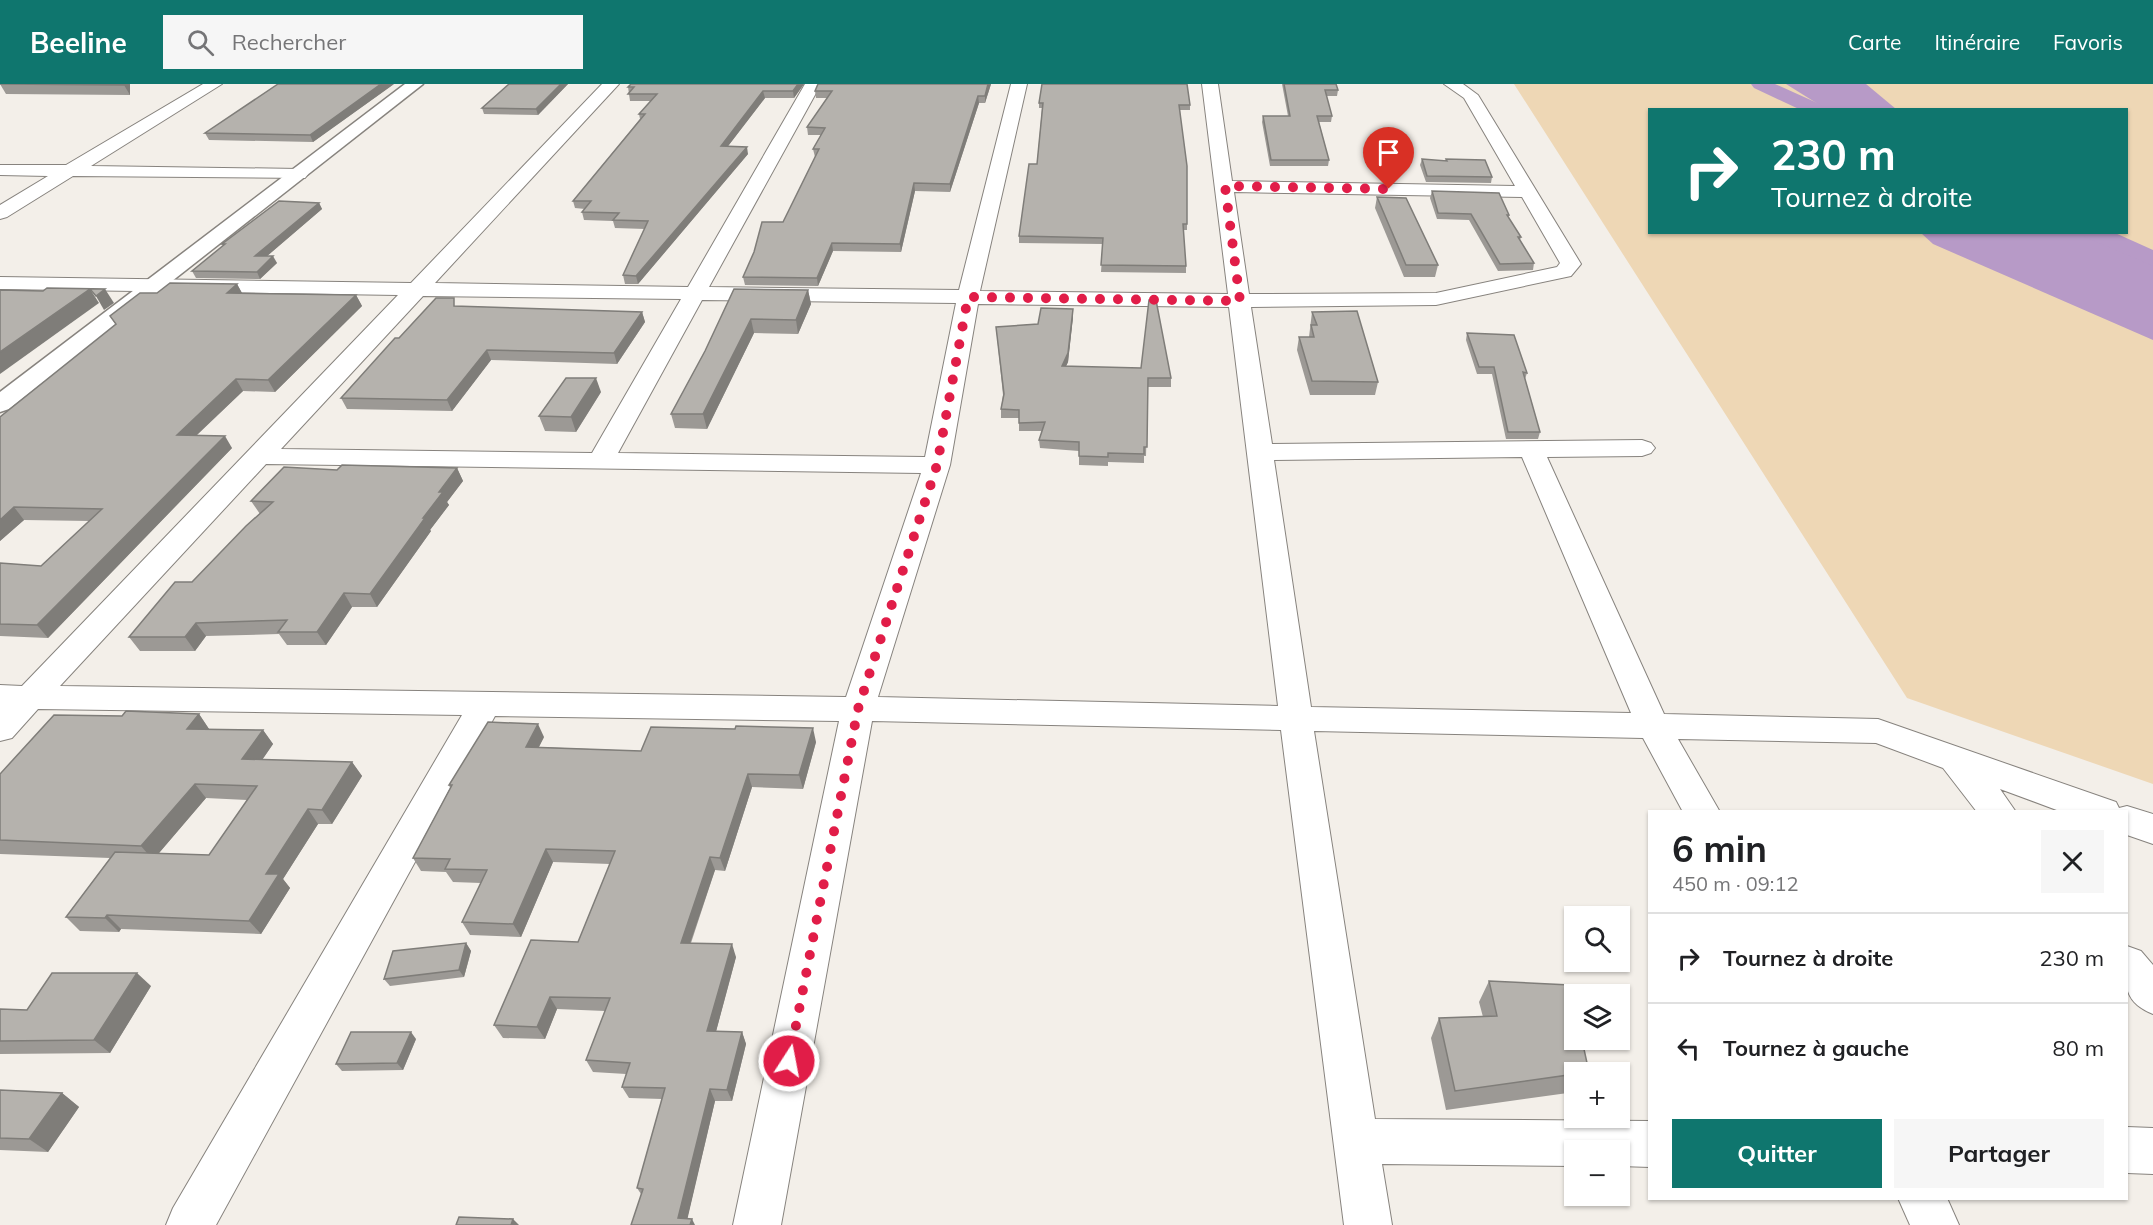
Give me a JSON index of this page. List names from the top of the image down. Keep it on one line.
{"page":{"header":"Beeline","search":"Rechercher","nav":["Carte","Itinéraire","Favoris"],"turn":["230 m","Tournez à droite"],"heading":["6 min","450 m · 09:12"],"map_buttons":["+","−"],"list":[{"name":"Tournez à droite","value":"230 m"},{"name":"Tournez à gauche","value":"80 m"}],"buttons":["Quitter","Partager"]}}
